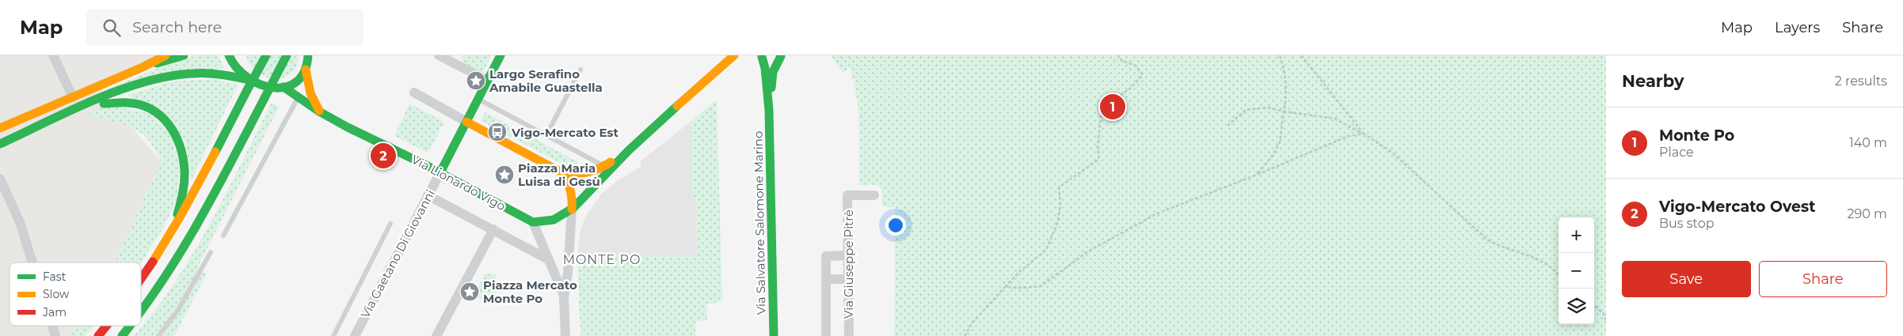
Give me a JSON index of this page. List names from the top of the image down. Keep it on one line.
{"streets":{"street":["Via Lionardo Vigo","Via Salvatore Salomone Marino","Via Gaetano Di Giovanni","Via Giuseppe Pitrè"]},"crossings":[["Via Lionardo Vigo","Via Gaetano Di Giovanni"]],"districts":["MONTE PO"],"places":{"place":["Largo Serafino Amabile Guastella","Piazza Maria Luisa di Gesù","Piazza Mercato Monte Po"],"bus stop":["Vigo-Mercato Est"]},"legend":["Fast","Slow","Jam"],"page":{"header":"Map","search":"Search here","nav":["Map","Layers","Share"],"heading":["Nearby","2 results"],"pins":["1","2"],"list":[{"mark":"1","name":"Monte Po","note":"Place","value":"140 m"},{"mark":"2","name":"Vigo-Mercato Ovest","note":"Bus stop","value":"290 m"}],"map_buttons":["+","−"],"buttons":["Save","Share"]}}
